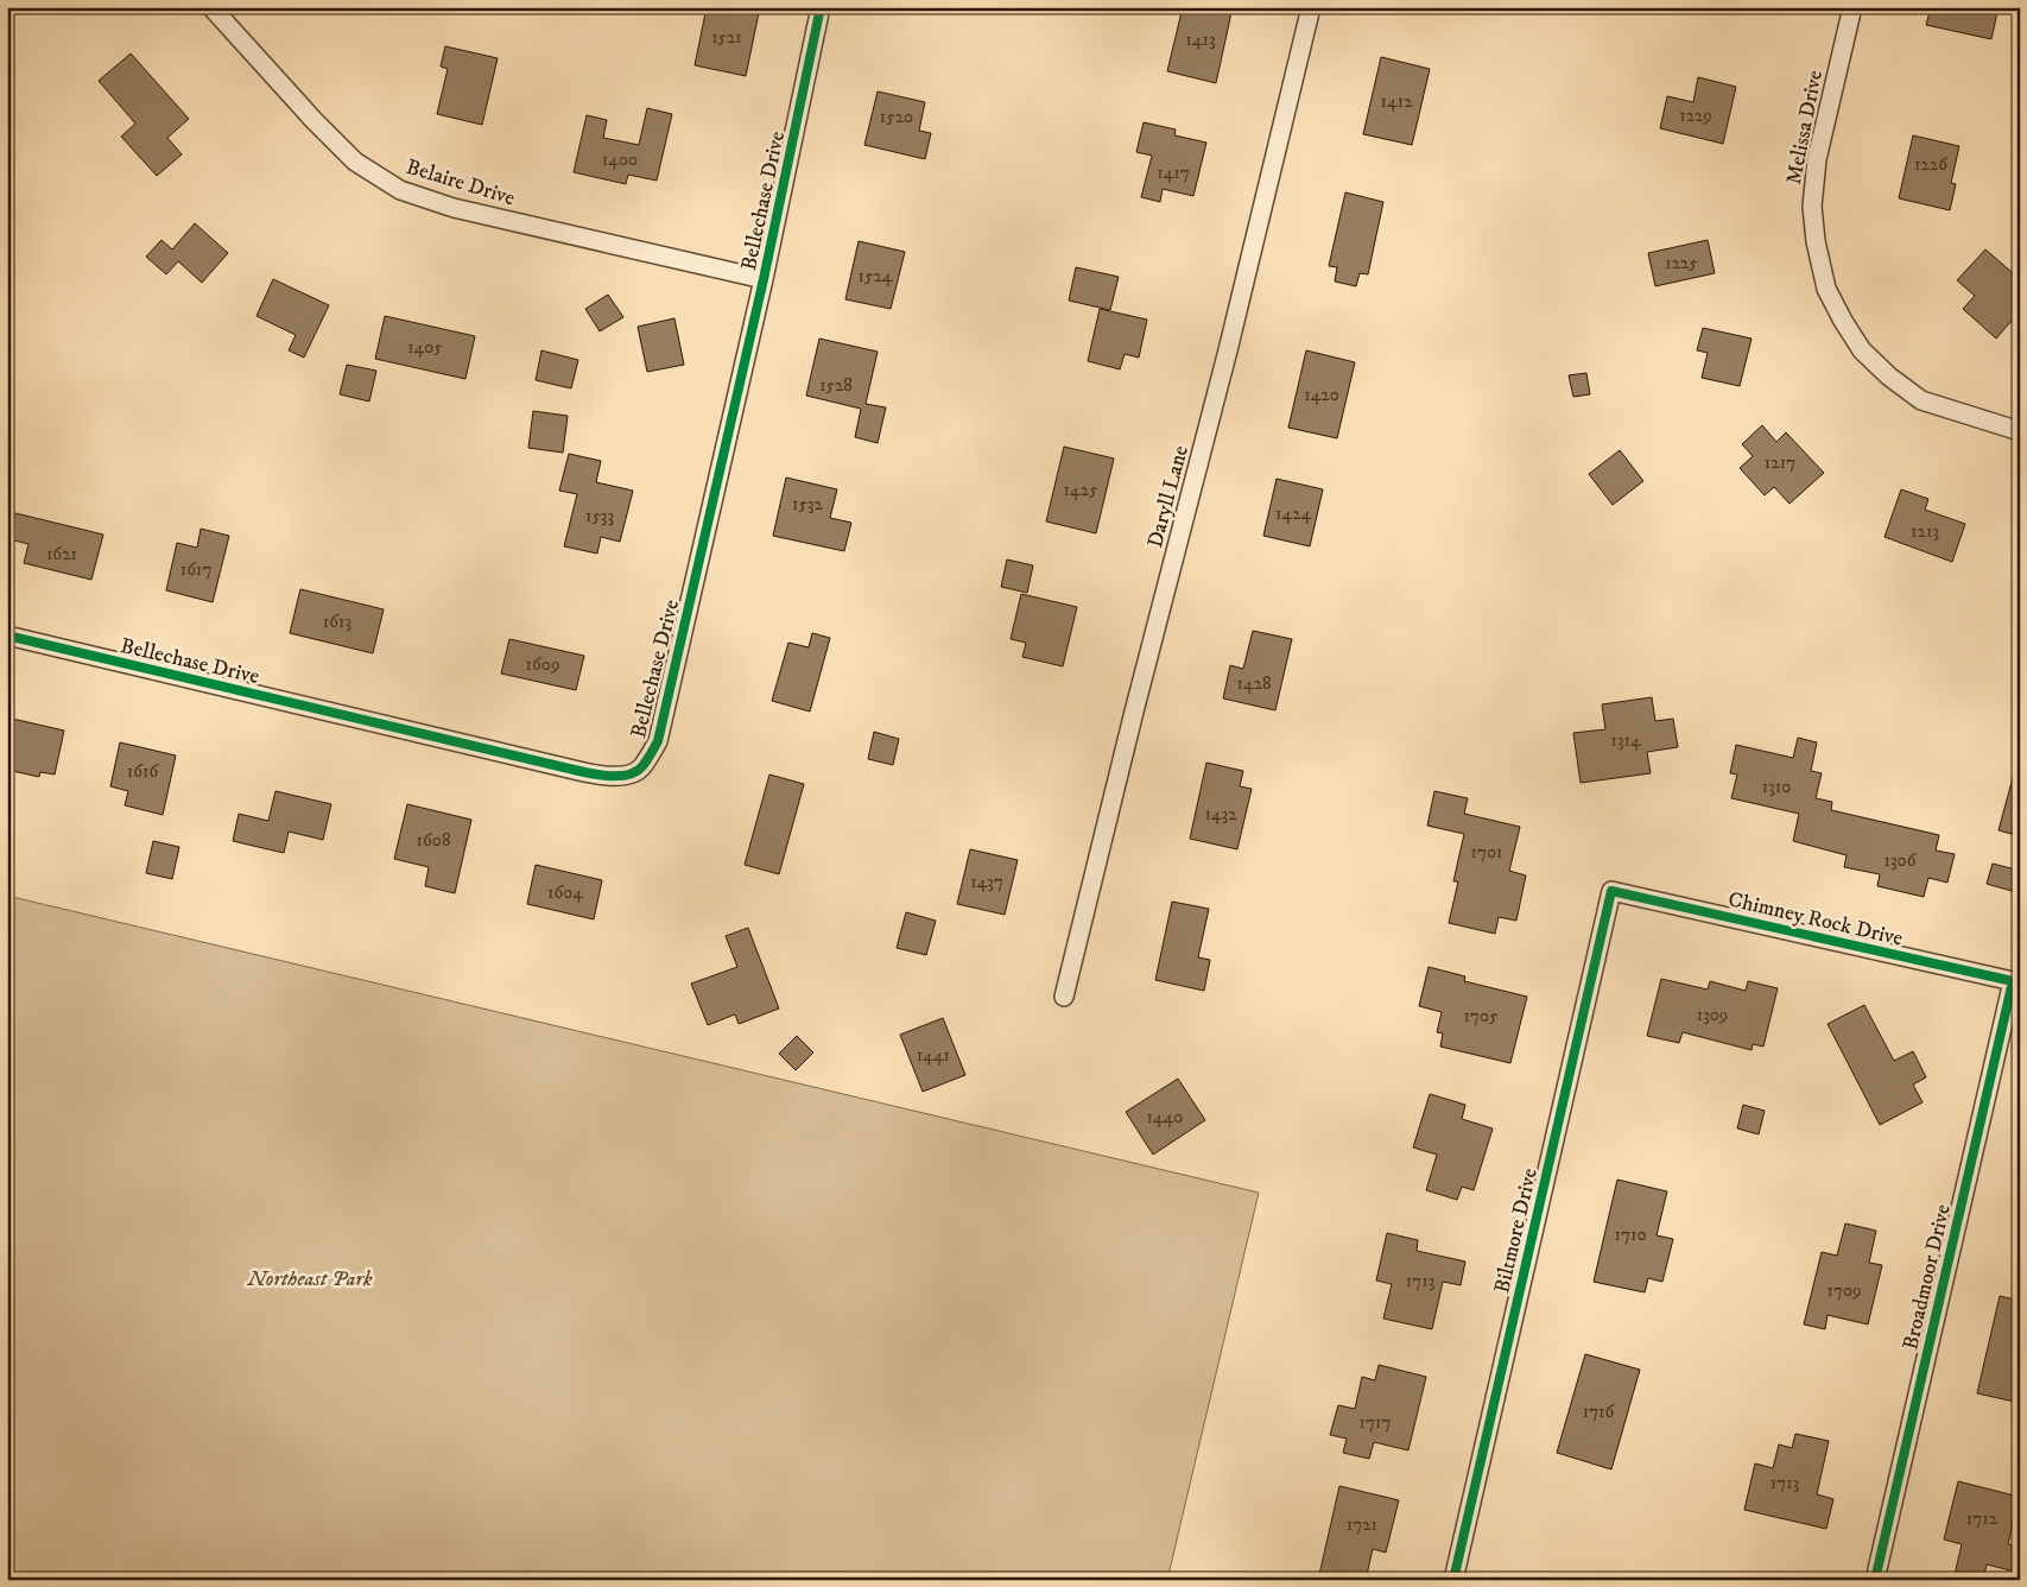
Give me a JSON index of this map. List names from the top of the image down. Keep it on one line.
{"streets":{"street":["Melissa Drive","Belaire Drive","Bellechase Drive","Daryll Lane","Chimney Rock Drive","Biltmore Drive","Broadmoor Drive"]},"crossings":[["Belaire Drive","Bellechase Drive"],["Chimney Rock Drive","Biltmore Drive"],["Chimney Rock Drive","Broadmoor Drive"]],"parks":["Northeast Park"],"house_numbers":["1521","1413","1412","1229","1520","1400","1226","1417","1225","1524","1405","1528","1420","1217","1425","1532","1424","1533","1213","1621","1617","1613","1609","1428","1314","1616","1310","1432","1608","1701","1306","1437","1604","1309","1705","1441","1440","1710","1713","1709","1716","1717","1713","1712","1721"]}
